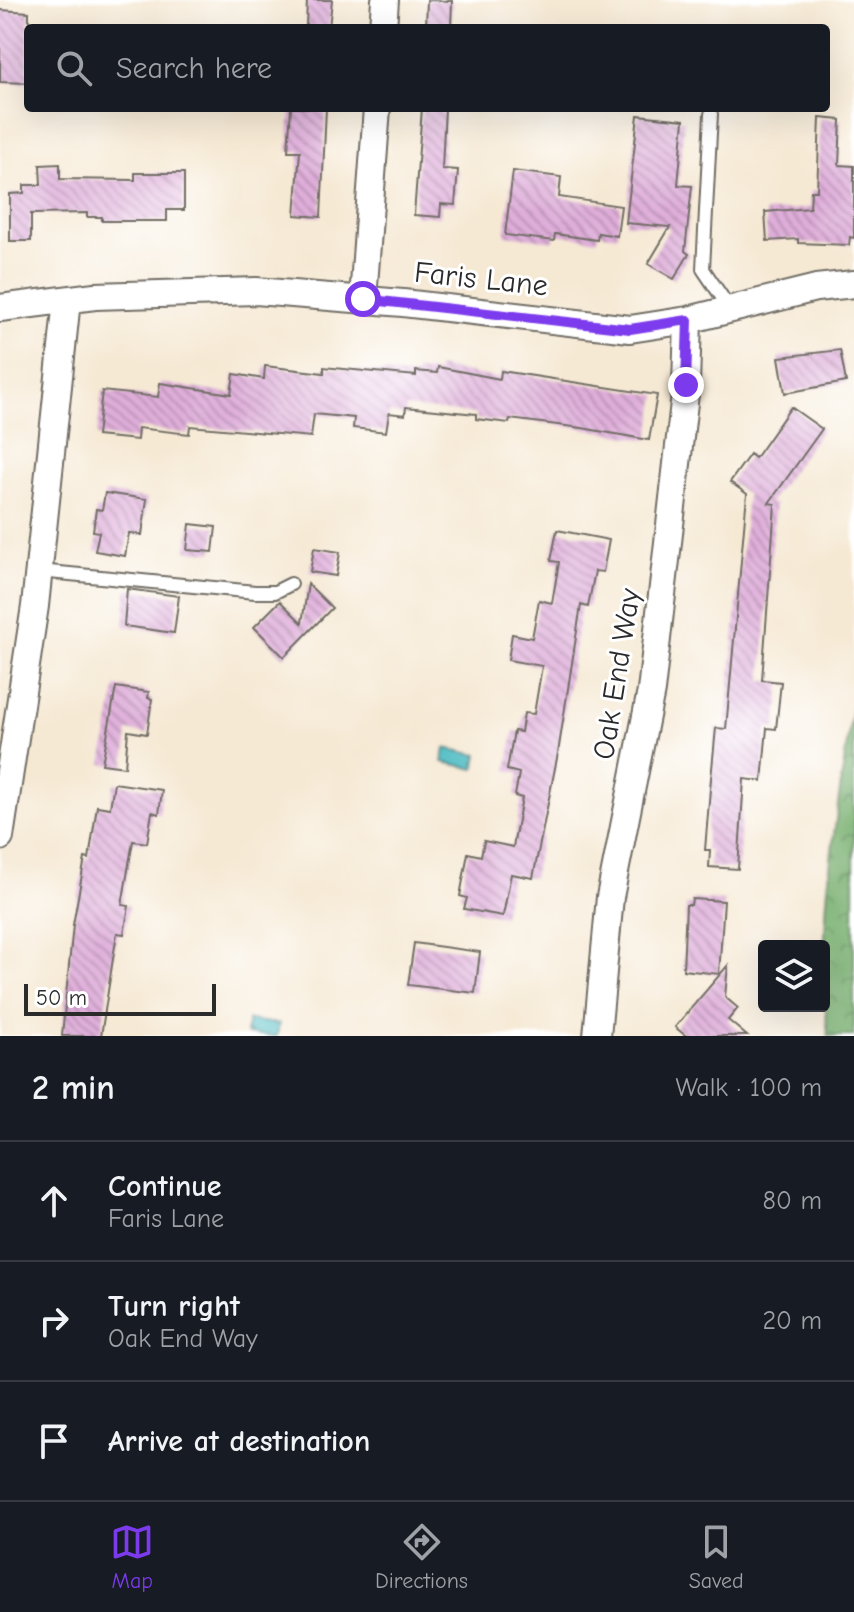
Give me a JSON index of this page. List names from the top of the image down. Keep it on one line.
{"streets":{"street":["Faris Lane","Oak End Way"]},"crossings":[["Faris Lane","Oak End Way"]],"scale_bar":"50 m","page":{"search":"Search here","scale":"50 m","heading":["2 min","Walk · 100 m"],"list":[["Continue","Faris Lane","80 m"],["Turn right","Oak End Way","20 m"],"Arrive at destination"],"nav":["Map","Directions","Saved"]}}
